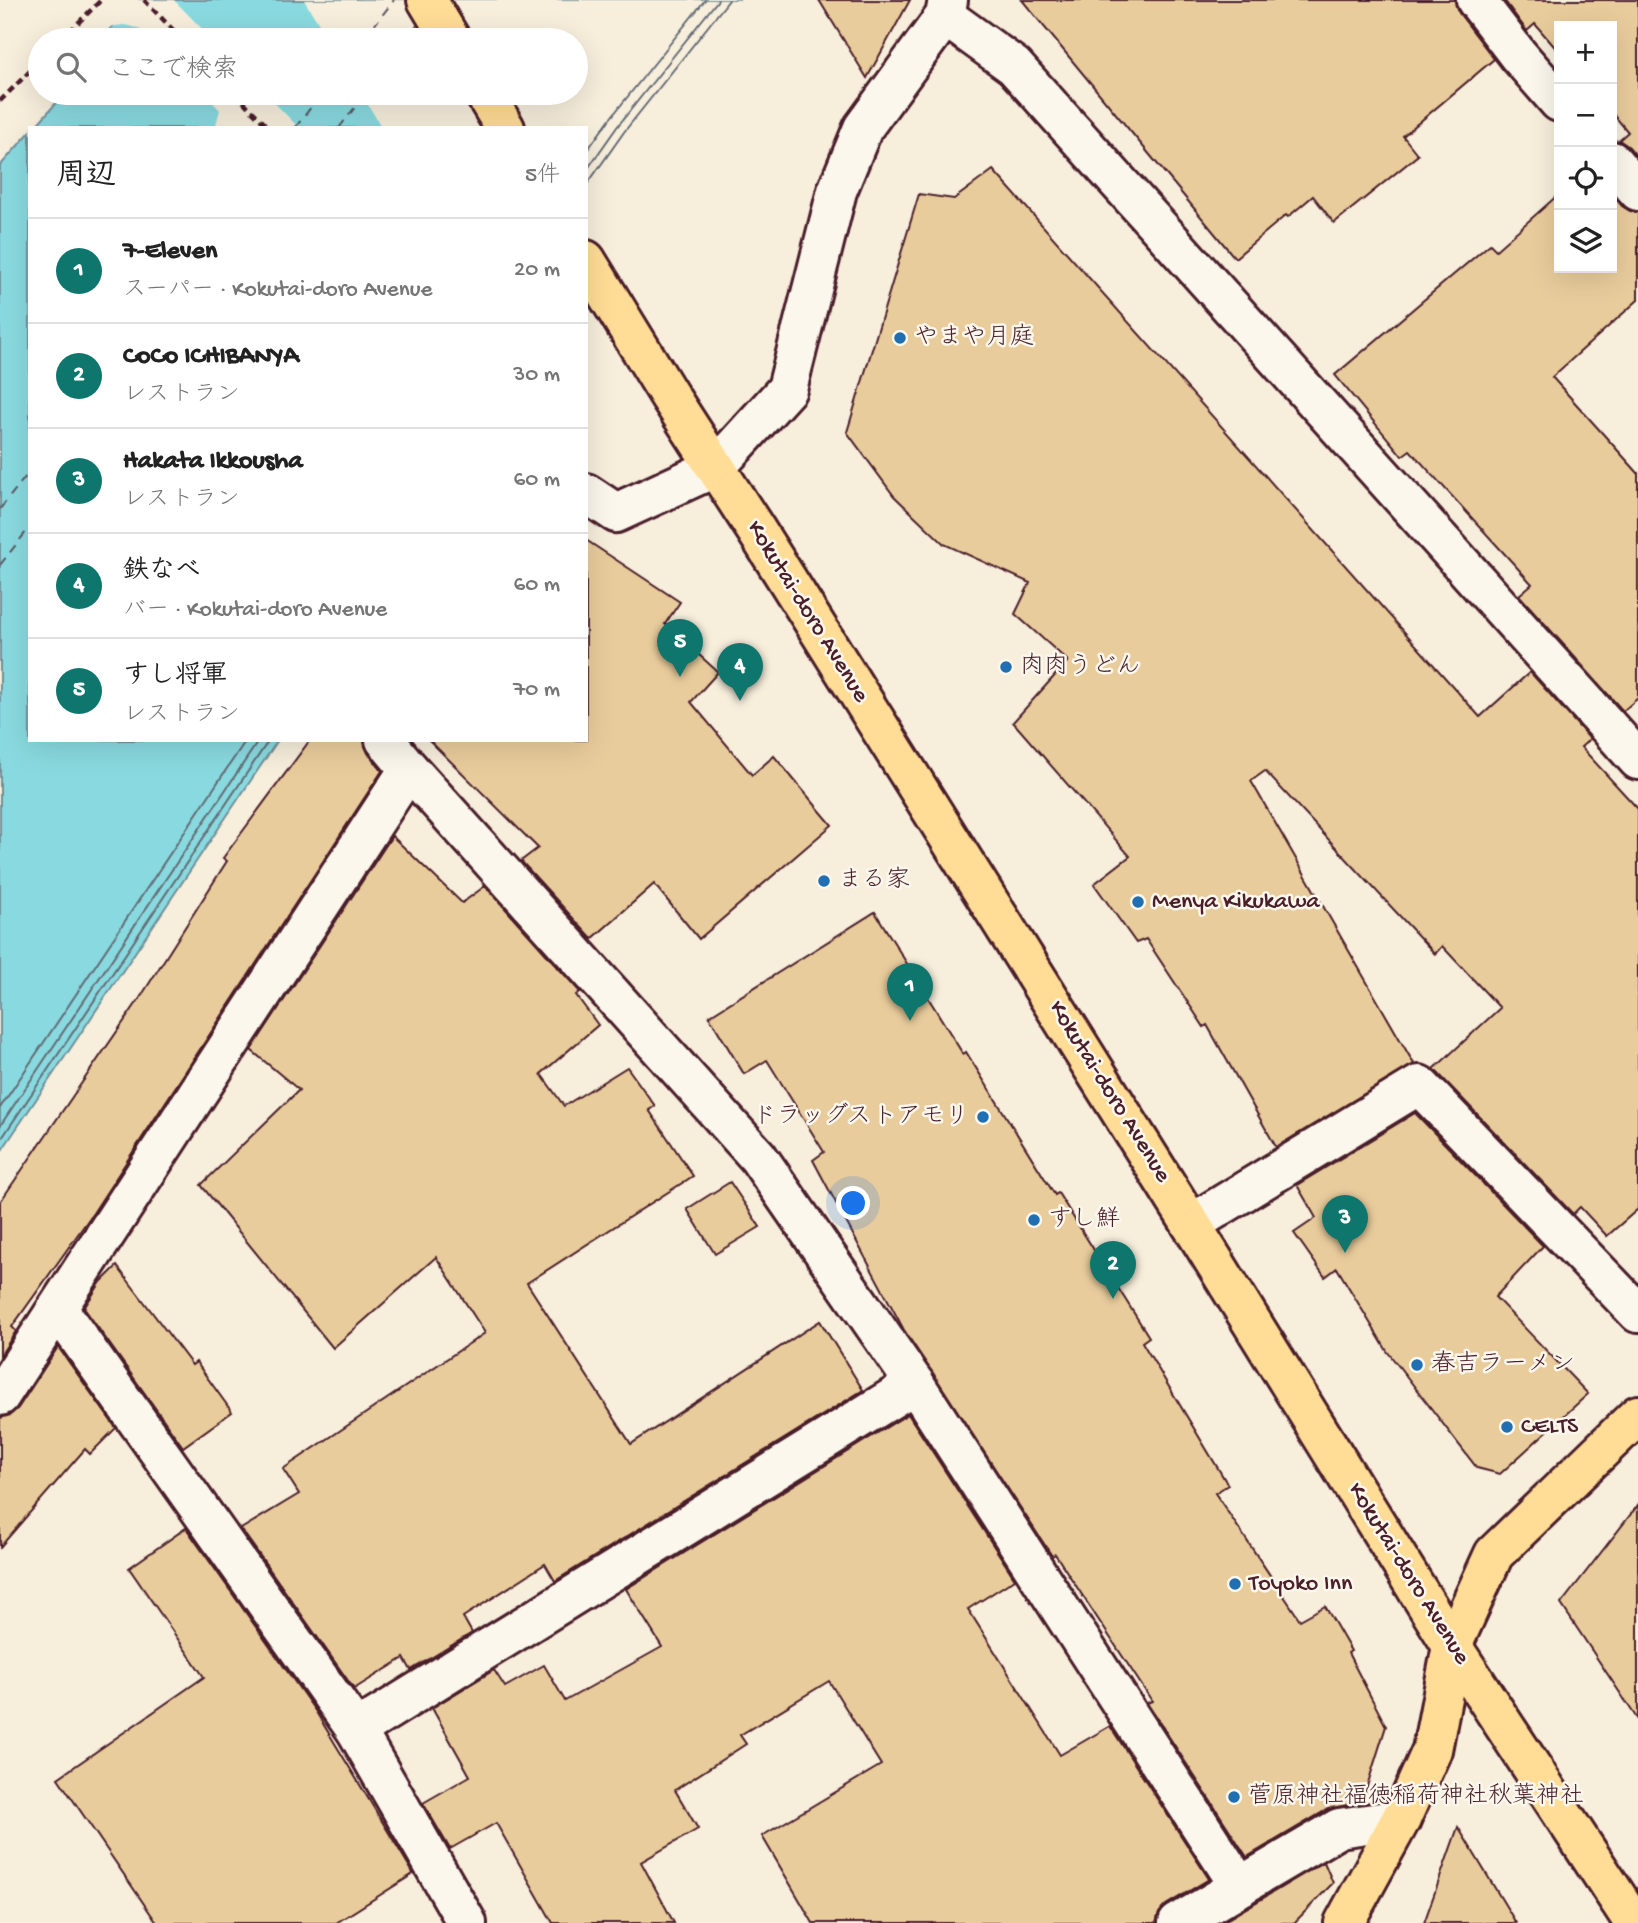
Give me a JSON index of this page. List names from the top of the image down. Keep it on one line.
{"streets":{"main road":["Kokutai-doro Avenue"]},"places":["やまや月庭","肉肉うどん","まる家","Menya Kikukawa","ドラッグストアモリ","すし鮮","春吉ラーメン","CELTS","Toyoko Inn","菅原神社福徳稲荷神社秋葉神社"],"page":{"map_buttons":["+","−"],"search":"ここで検索","heading":["周辺","5件"],"list":[{"mark":"1","name":"7-Eleven","note":"スーパー · Kokutai-doro Avenue","value":"20 m"},{"mark":"2","name":"CoCo ICHIBANYA","note":"レストラン","value":"30 m"},{"mark":"3","name":"Hakata Ikkousha","note":"レストラン","value":"60 m"},{"mark":"4","name":"鉄なべ","note":"バー · Kokutai-doro Avenue","value":"60 m"},{"mark":"5","name":"すし将軍","note":"レストラン","value":"70 m"}],"pins":["5","4","1","3","2"]}}
